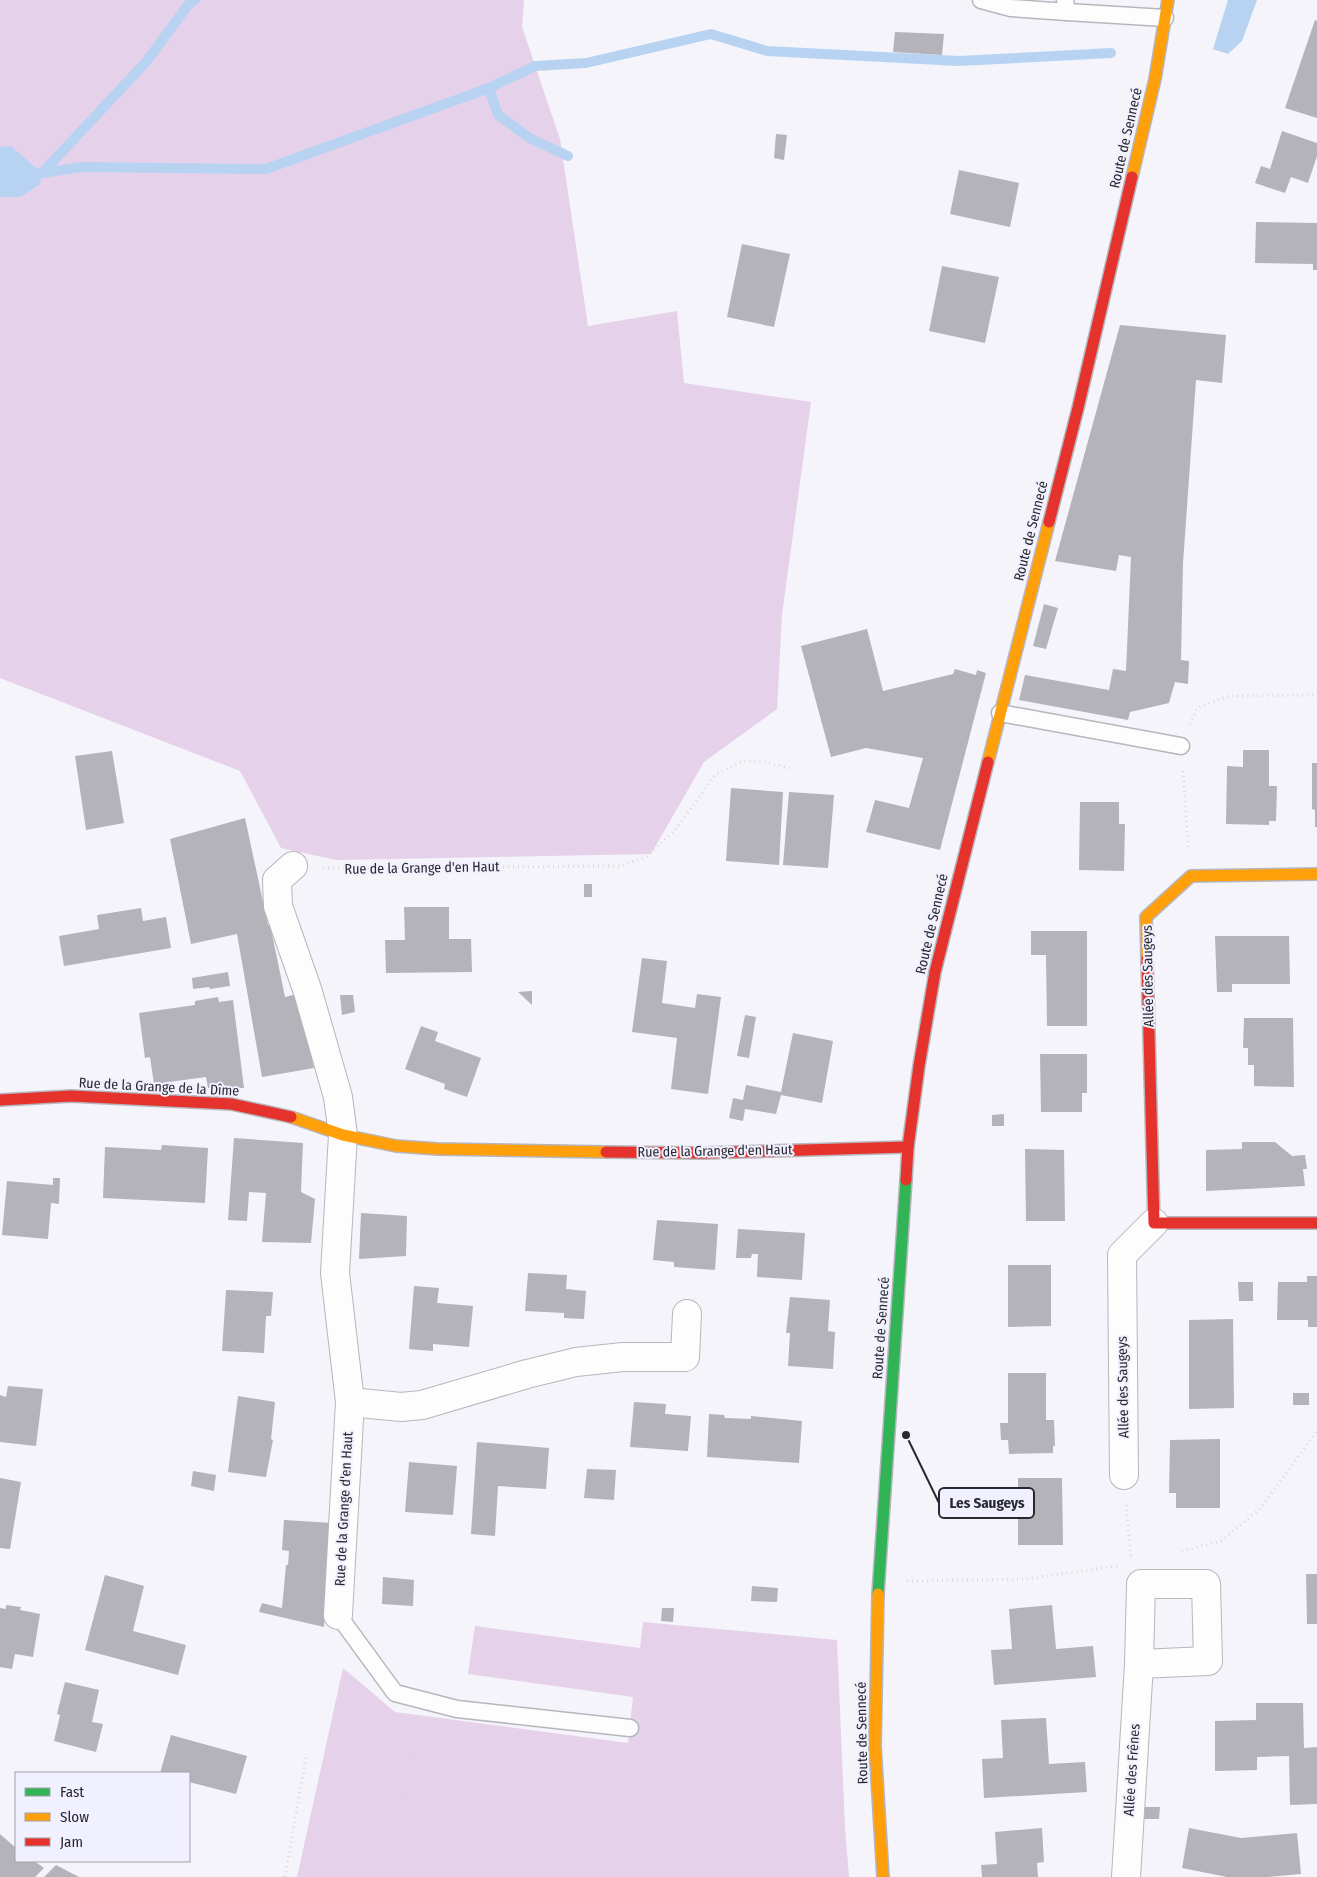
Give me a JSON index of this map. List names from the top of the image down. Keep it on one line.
{"streets":{"street":["Route de Sennecé","Rue de la Grange d'en Haut","Allée des Saugeys","Rue de la Grange de la Dîme","Allée des Frênes"]},"crossings":[["Route de Sennecé","Rue de la Grange d'en Haut"],["Rue de la Grange d'en Haut","Rue de la Grange de la Dîme"]],"places":["Les Saugeys"],"legend":["Fast","Slow","Jam"]}
